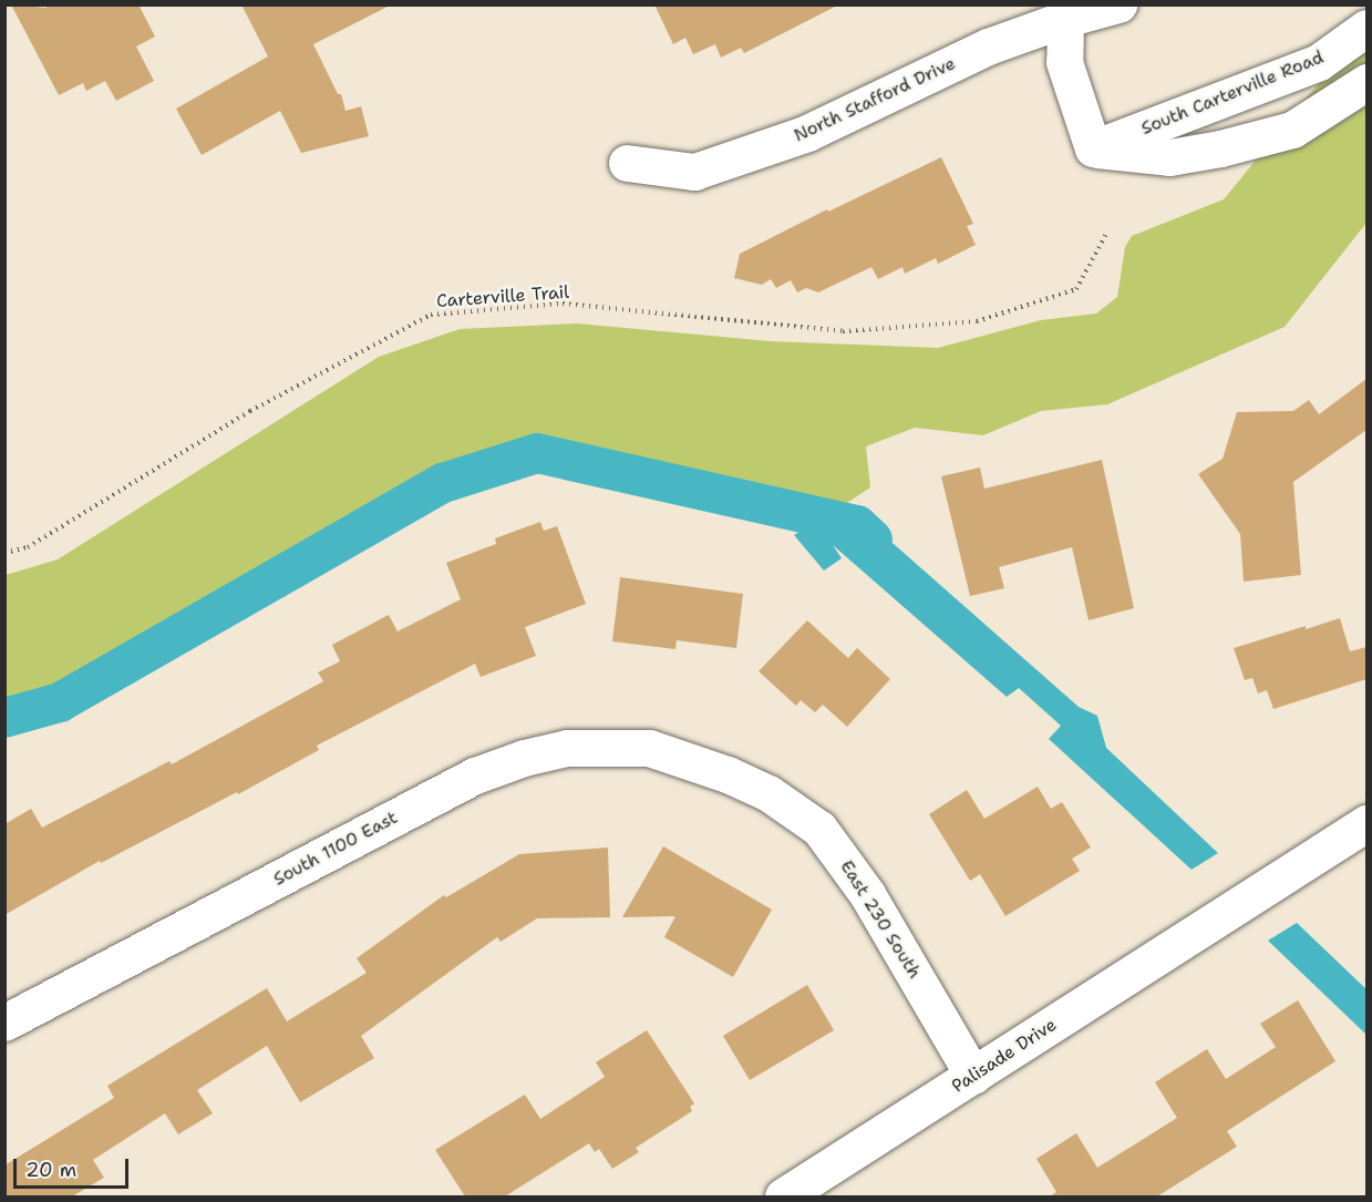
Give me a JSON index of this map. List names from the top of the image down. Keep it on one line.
{"streets":{"street":["South Carterville Road","North Stafford Drive","South 1100 East","East 230 South","Palisade Drive"],"path":["Carterville Trail"]},"crossings":[["South 1100 East","East 230 South"],["East 230 South","Palisade Drive"]],"scale_bar":"20 m"}
